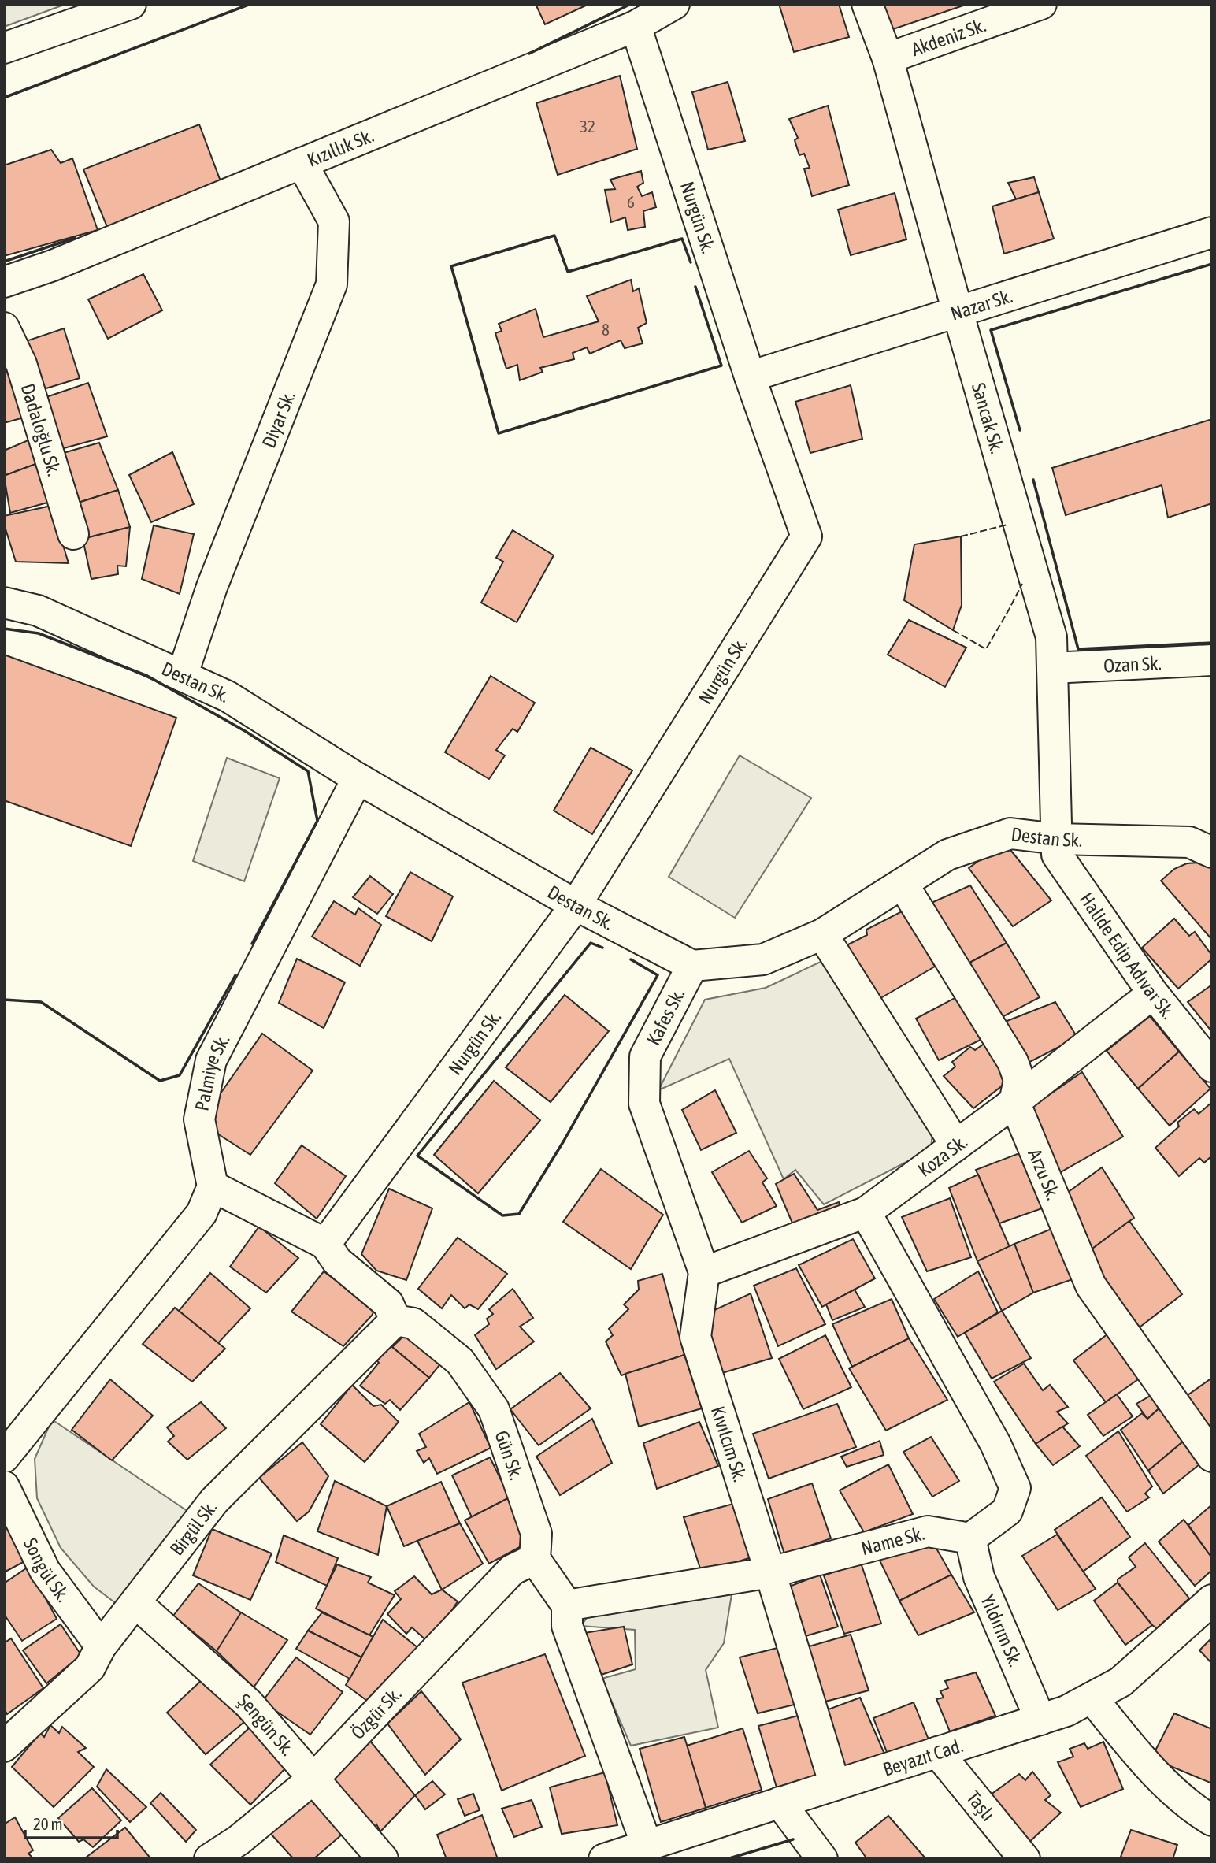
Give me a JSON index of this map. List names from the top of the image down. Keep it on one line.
{"streets":{"street":["Akdeniz Sk.","Kızıllık Sk.","Nurgün Sk.","Nazar Sk.","Sancak Sk.","Diyar Sk.","Dadaloğlu Sk.","Ozan Sk.","Destan Sk.","Halide Edip Adıvar Sk.","Kafes Sk.","Palmiye Sk.","Koza Sk.","Arzu Sk.","Kıvılcım Sk.","Gün Sk.","Birgül Sk.","Name Sk.","Songül Sk.","Yıldırım Sk.","Özgür Sk.","Şengün Sk.","Beyazıt Cad.","Taşlı"]},"crossings":[["Akdeniz Sk.","Sancak Sk."],["Kızıllık Sk.","Nurgün Sk."],["Kızıllık Sk.","Diyar Sk."],["Nurgün Sk.","Nazar Sk."],["Nurgün Sk.","Destan Sk."],["Nazar Sk.","Sancak Sk."],["Sancak Sk.","Ozan Sk."],["Sancak Sk.","Destan Sk."],["Sancak Sk.","Halide Edip Adıvar Sk."],["Diyar Sk.","Destan Sk."],["Destan Sk.","Halide Edip Adıvar Sk."],["Destan Sk.","Kafes Sk."],["Destan Sk.","Palmiye Sk."],["Destan Sk.","Arzu Sk."],["Halide Edip Adıvar Sk.","Koza Sk."],["Kafes Sk.","Kıvılcım Sk."],["Koza Sk.","Arzu Sk."],["Koza Sk.","Kıvılcım Sk."],["Kıvılcım Sk.","Name Sk."],["Kıvılcım Sk.","Beyazıt Cad."],["Gün Sk.","Birgül Sk."],["Gün Sk.","Özgür Sk."],["Birgül Sk.","Songül Sk."],["Birgül Sk.","Şengün Sk."],["Name Sk.","Yıldırım Sk."],["Yıldırım Sk.","Beyazıt Cad."],["Özgür Sk.","Şengün Sk."],["Beyazıt Cad.","Taşlı"]],"house_numbers":["32","6","8"],"scale_bar":"20 m"}
